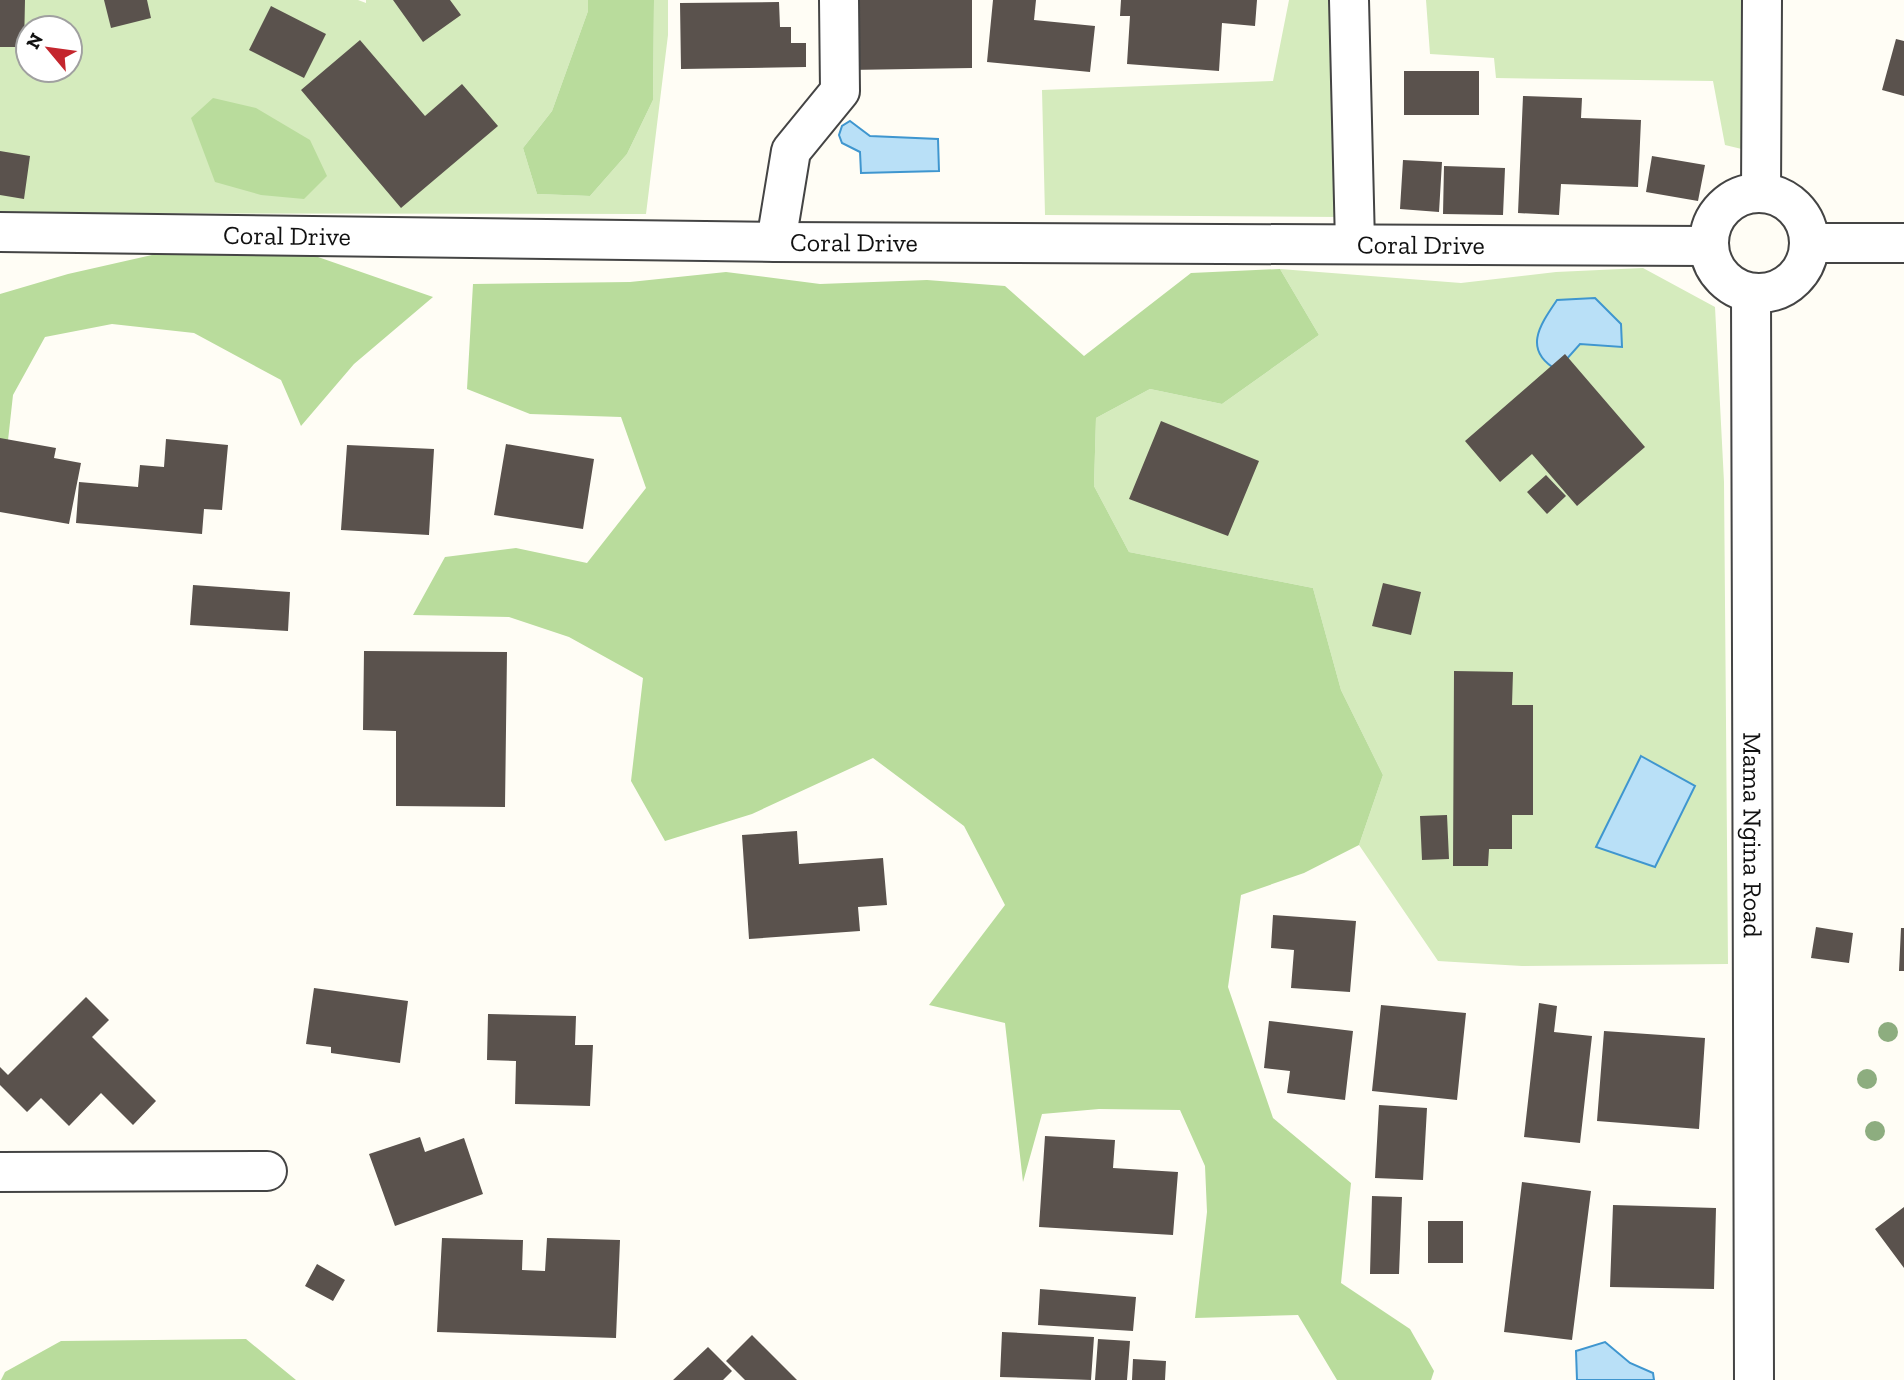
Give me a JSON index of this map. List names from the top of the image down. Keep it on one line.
{"streets":{"street":["Coral Drive","Mama Ngina Road"]},"crossings":[["Coral Drive","Mama Ngina Road"]],"north":"top left"}
